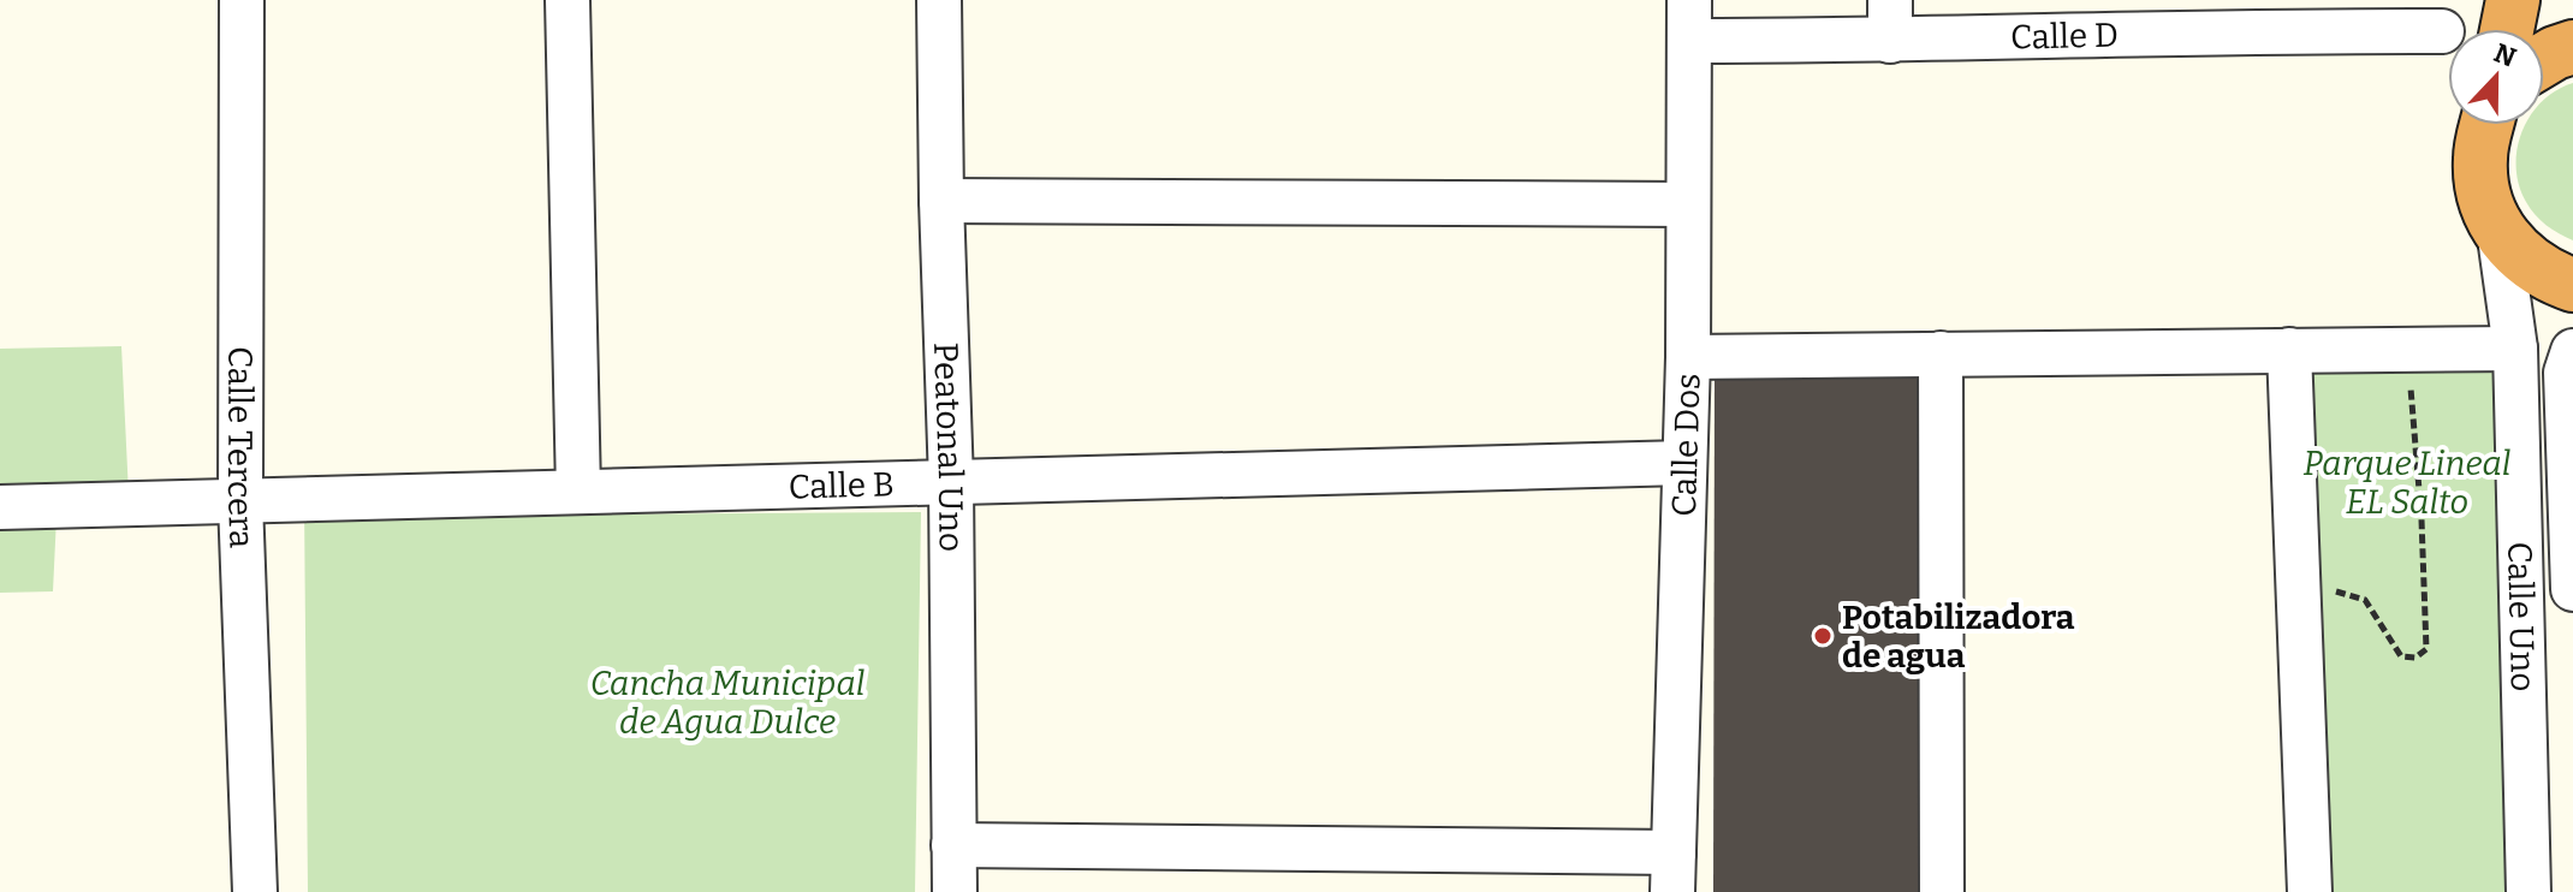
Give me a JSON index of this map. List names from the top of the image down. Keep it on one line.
{"streets":{"street":["Calle D","Calle Tercera","Peatonal Uno","Calle Dos","Calle B","Calle Uno"]},"crossings":[["Calle D","Calle Dos"],["Calle Tercera","Calle B"],["Peatonal Uno","Calle B"],["Calle Dos","Calle B"]],"parks":["Parque Lineal EL Salto","Cancha Municipal de Agua Dulce"],"places":["Potabilizadora de agua"],"north":"top"}
